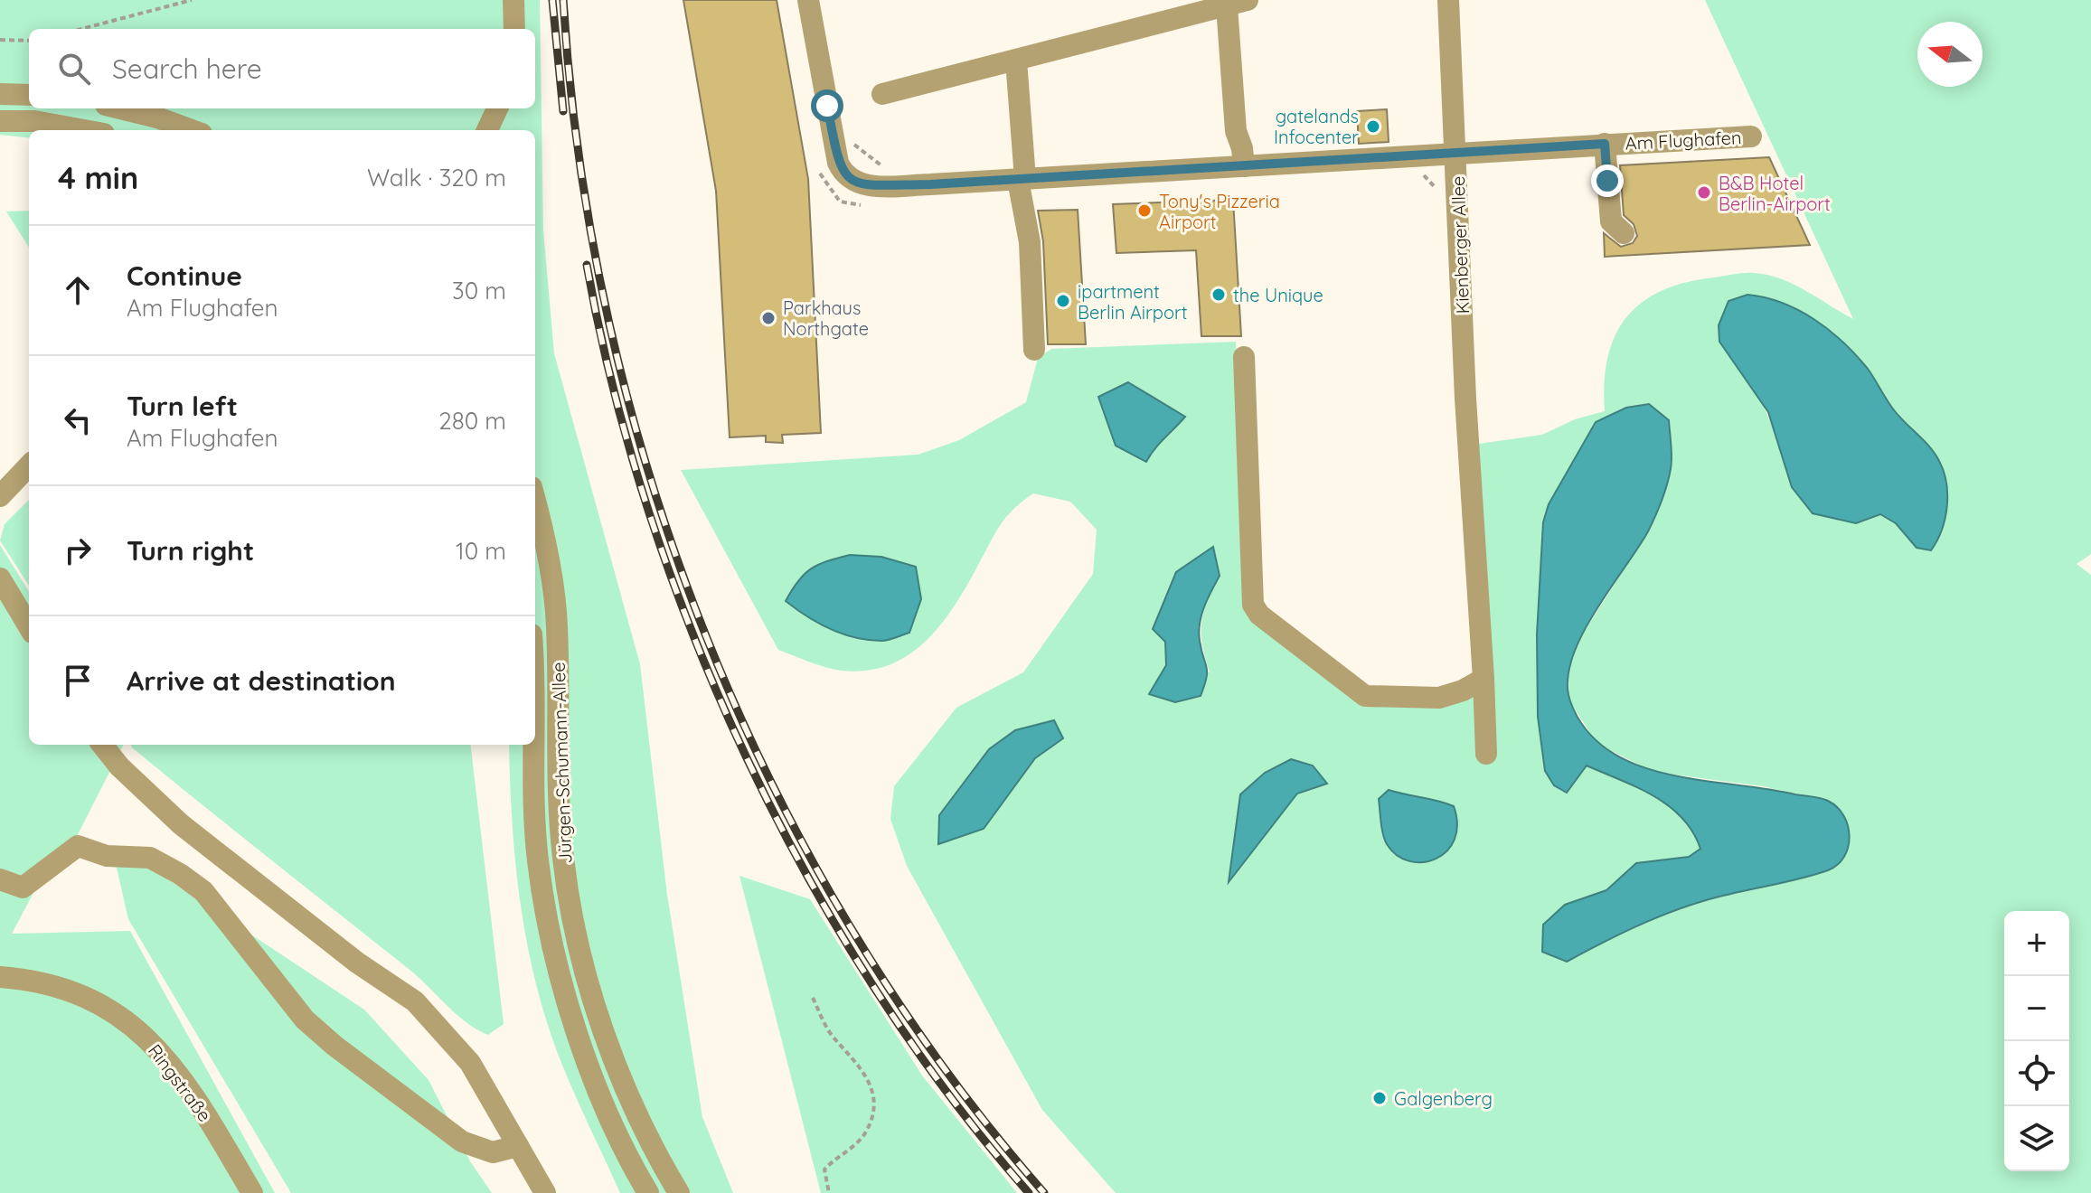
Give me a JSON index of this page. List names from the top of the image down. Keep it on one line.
{"streets":{"street":["Am Flughafen","Kienberger Allee","Jürgen-Schumann-Allee","Ringstraße"]},"crossings":[["Am Flughafen","Kienberger Allee"]],"places":["gatelands Infocenter","B&B Hotel Berlin-Airport","Tony's Pizzeria Airport","the Unique","ipartment Berlin Airport","Parkhaus Northgate","Galgenberg"],"north":"left","page":{"search":"Search here","heading":["4 min","Walk · 320 m"],"list":[["Continue","Am Flughafen","30 m"],["Turn left","Am Flughafen","280 m"],["Turn right","10 m"],"Arrive at destination"],"map_buttons":["+","−"]}}
